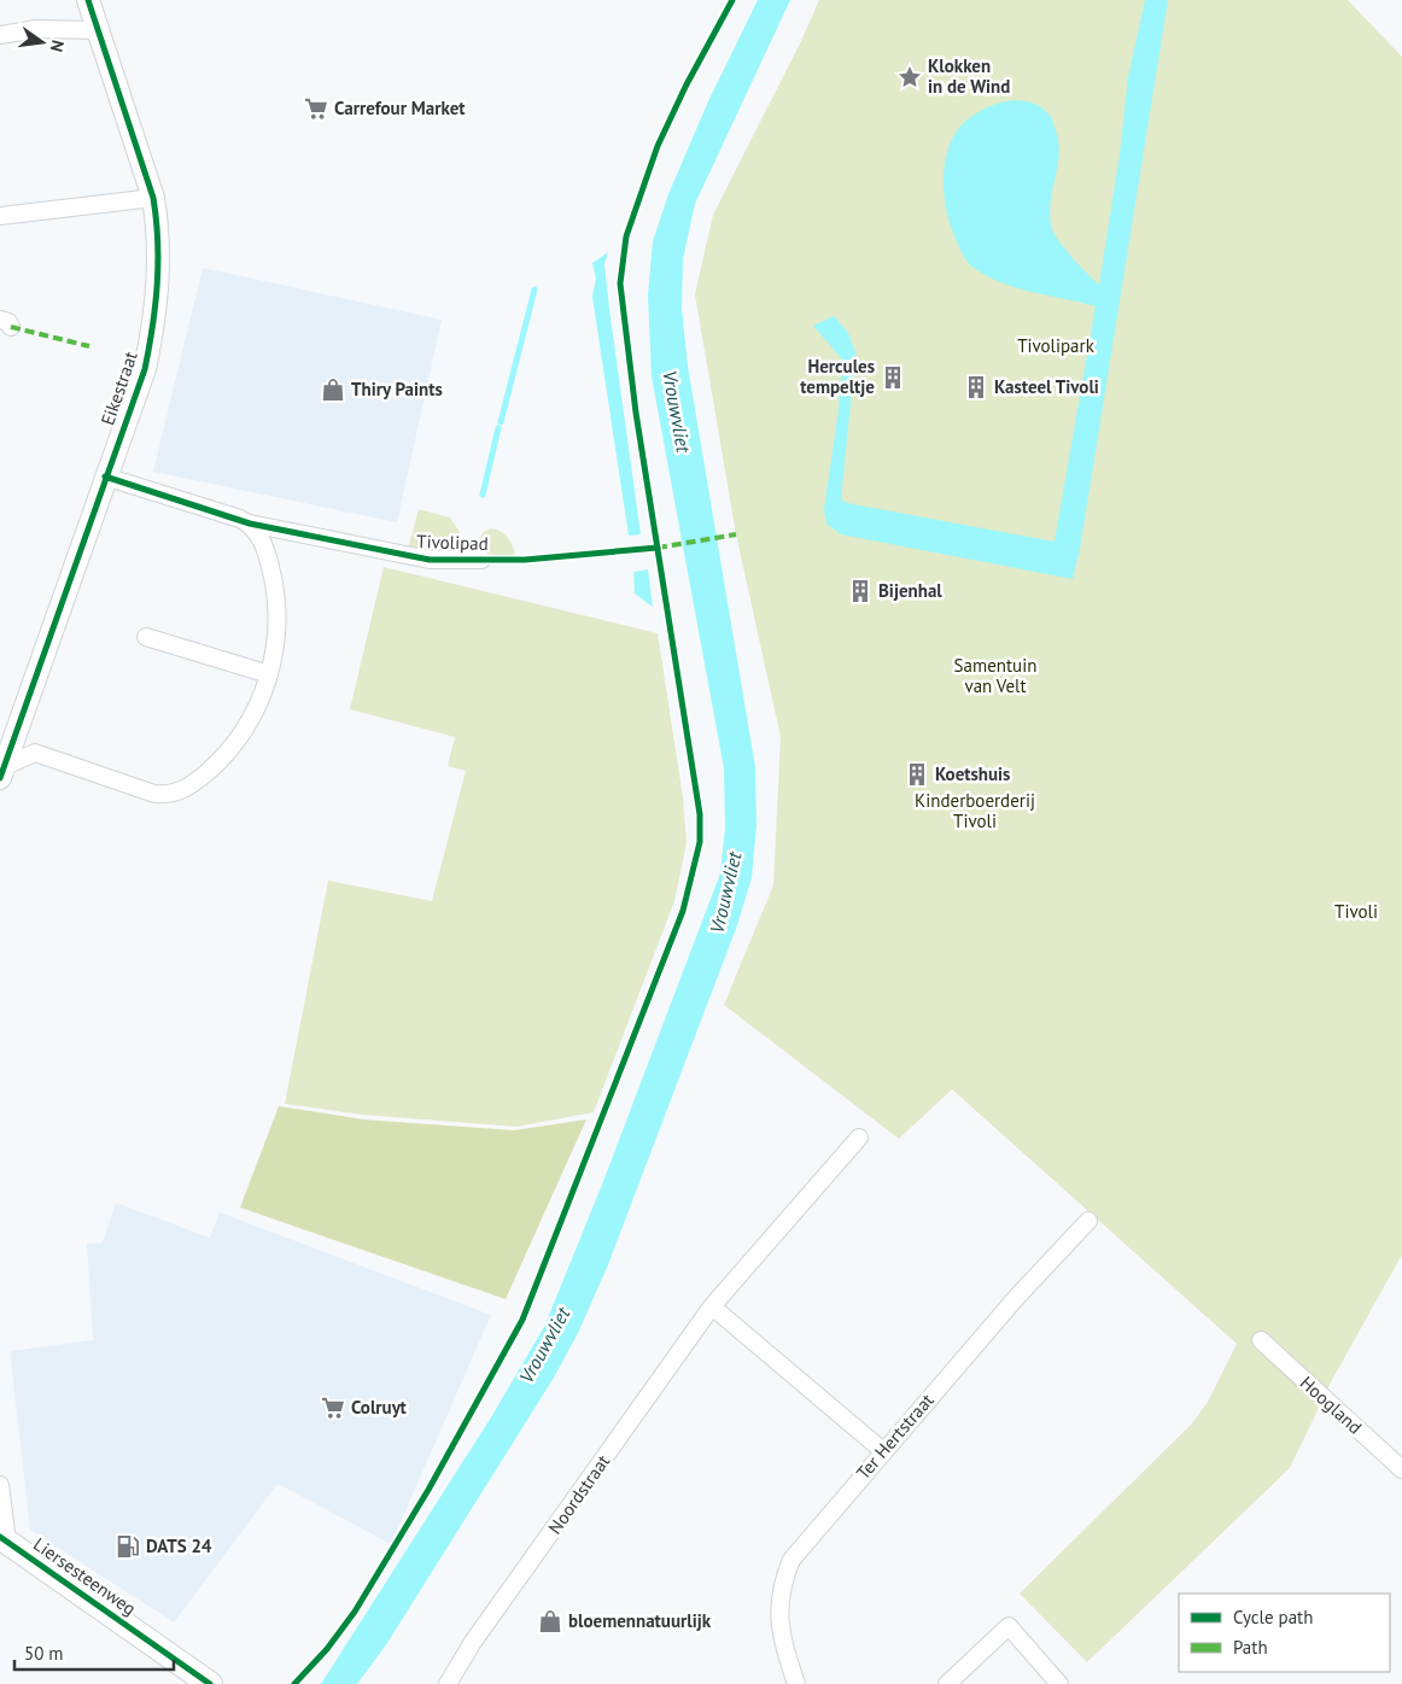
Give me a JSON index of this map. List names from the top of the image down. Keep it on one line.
{"streets":{"main road":["Liersesteenweg"],"street":["Eikestraat","Tivolipad","Hoogland","Ter Hertstraat","Noordstraat"]},"crossings":[["Eikestraat","Tivolipad"]],"water":["Vrouwvliet"],"parks":["Tivolipark","Samentuin van Velt","Kinderboerderij Tivoli","Tivoli"],"places":{"place":["Klokken in de Wind"],"supermarket":["Carrefour Market","Colruyt"],"building":["Hercules tempeltje","Kasteel Tivoli","Bijenhal","Koetshuis"],"shop":["Thiry Paints","bloemennatuurlijk"],"fuel station":["DATS 24"]},"legend":["Cycle path","Path"],"scale_bar":"50 m","north":"right"}
